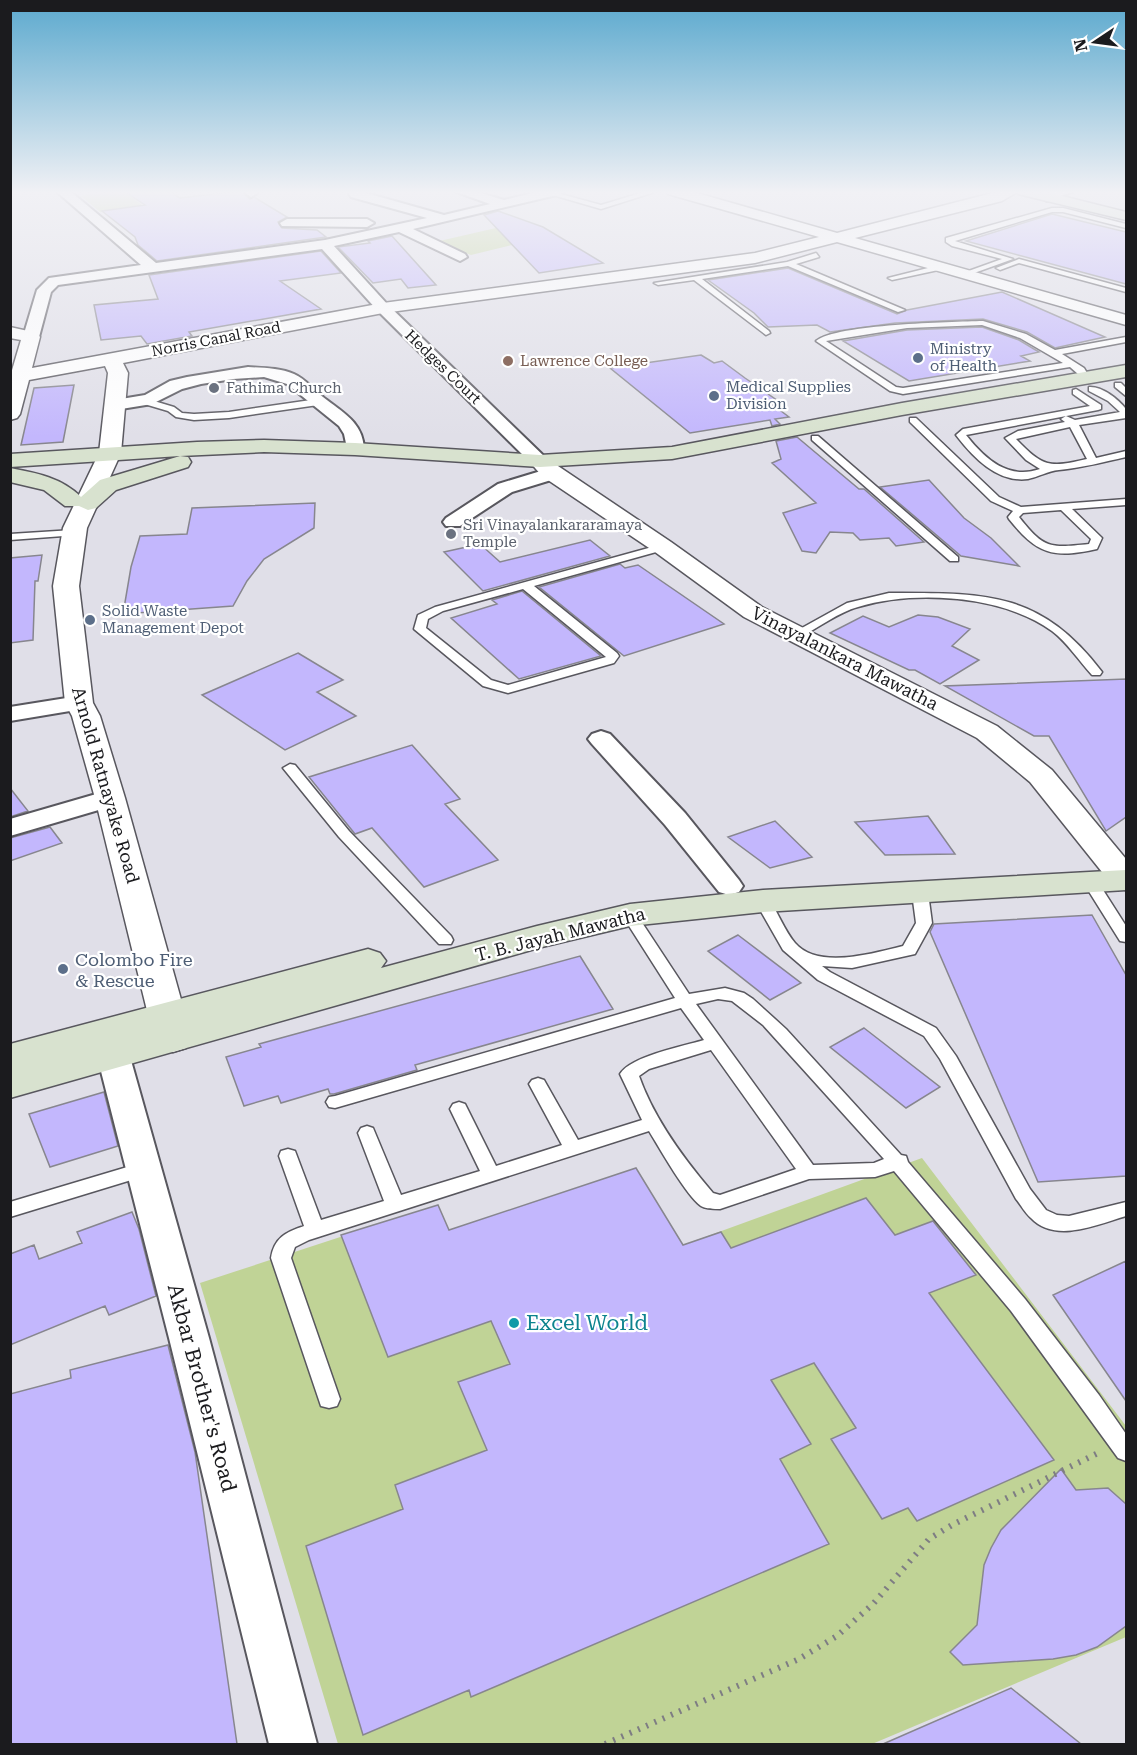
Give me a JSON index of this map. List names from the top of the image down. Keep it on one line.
{"streets":{"main road":["T. B. Jayah Mawatha"],"street":["Norris Canal Road","Hedges Court","Vinayalankara Mawatha","Arnold Ratnayake Road","Akbar Brother's Road"]},"crossings":[["Norris Canal Road","Hedges Court"],["Norris Canal Road","Arnold Ratnayake Road"],["Hedges Court","Vinayalankara Mawatha"],["Vinayalankara Mawatha","T. B. Jayah Mawatha"],["Arnold Ratnayake Road","T. B. Jayah Mawatha"],["T. B. Jayah Mawatha","Akbar Brother's Road"]],"places":["Ministry of Health","Lawrence College","Fathima Church","Medical Supplies Division","Sri Vinayalankararamaya Temple","Solid Waste Management Depot","Colombo Fire & Rescue","Excel World"],"north":"left"}
